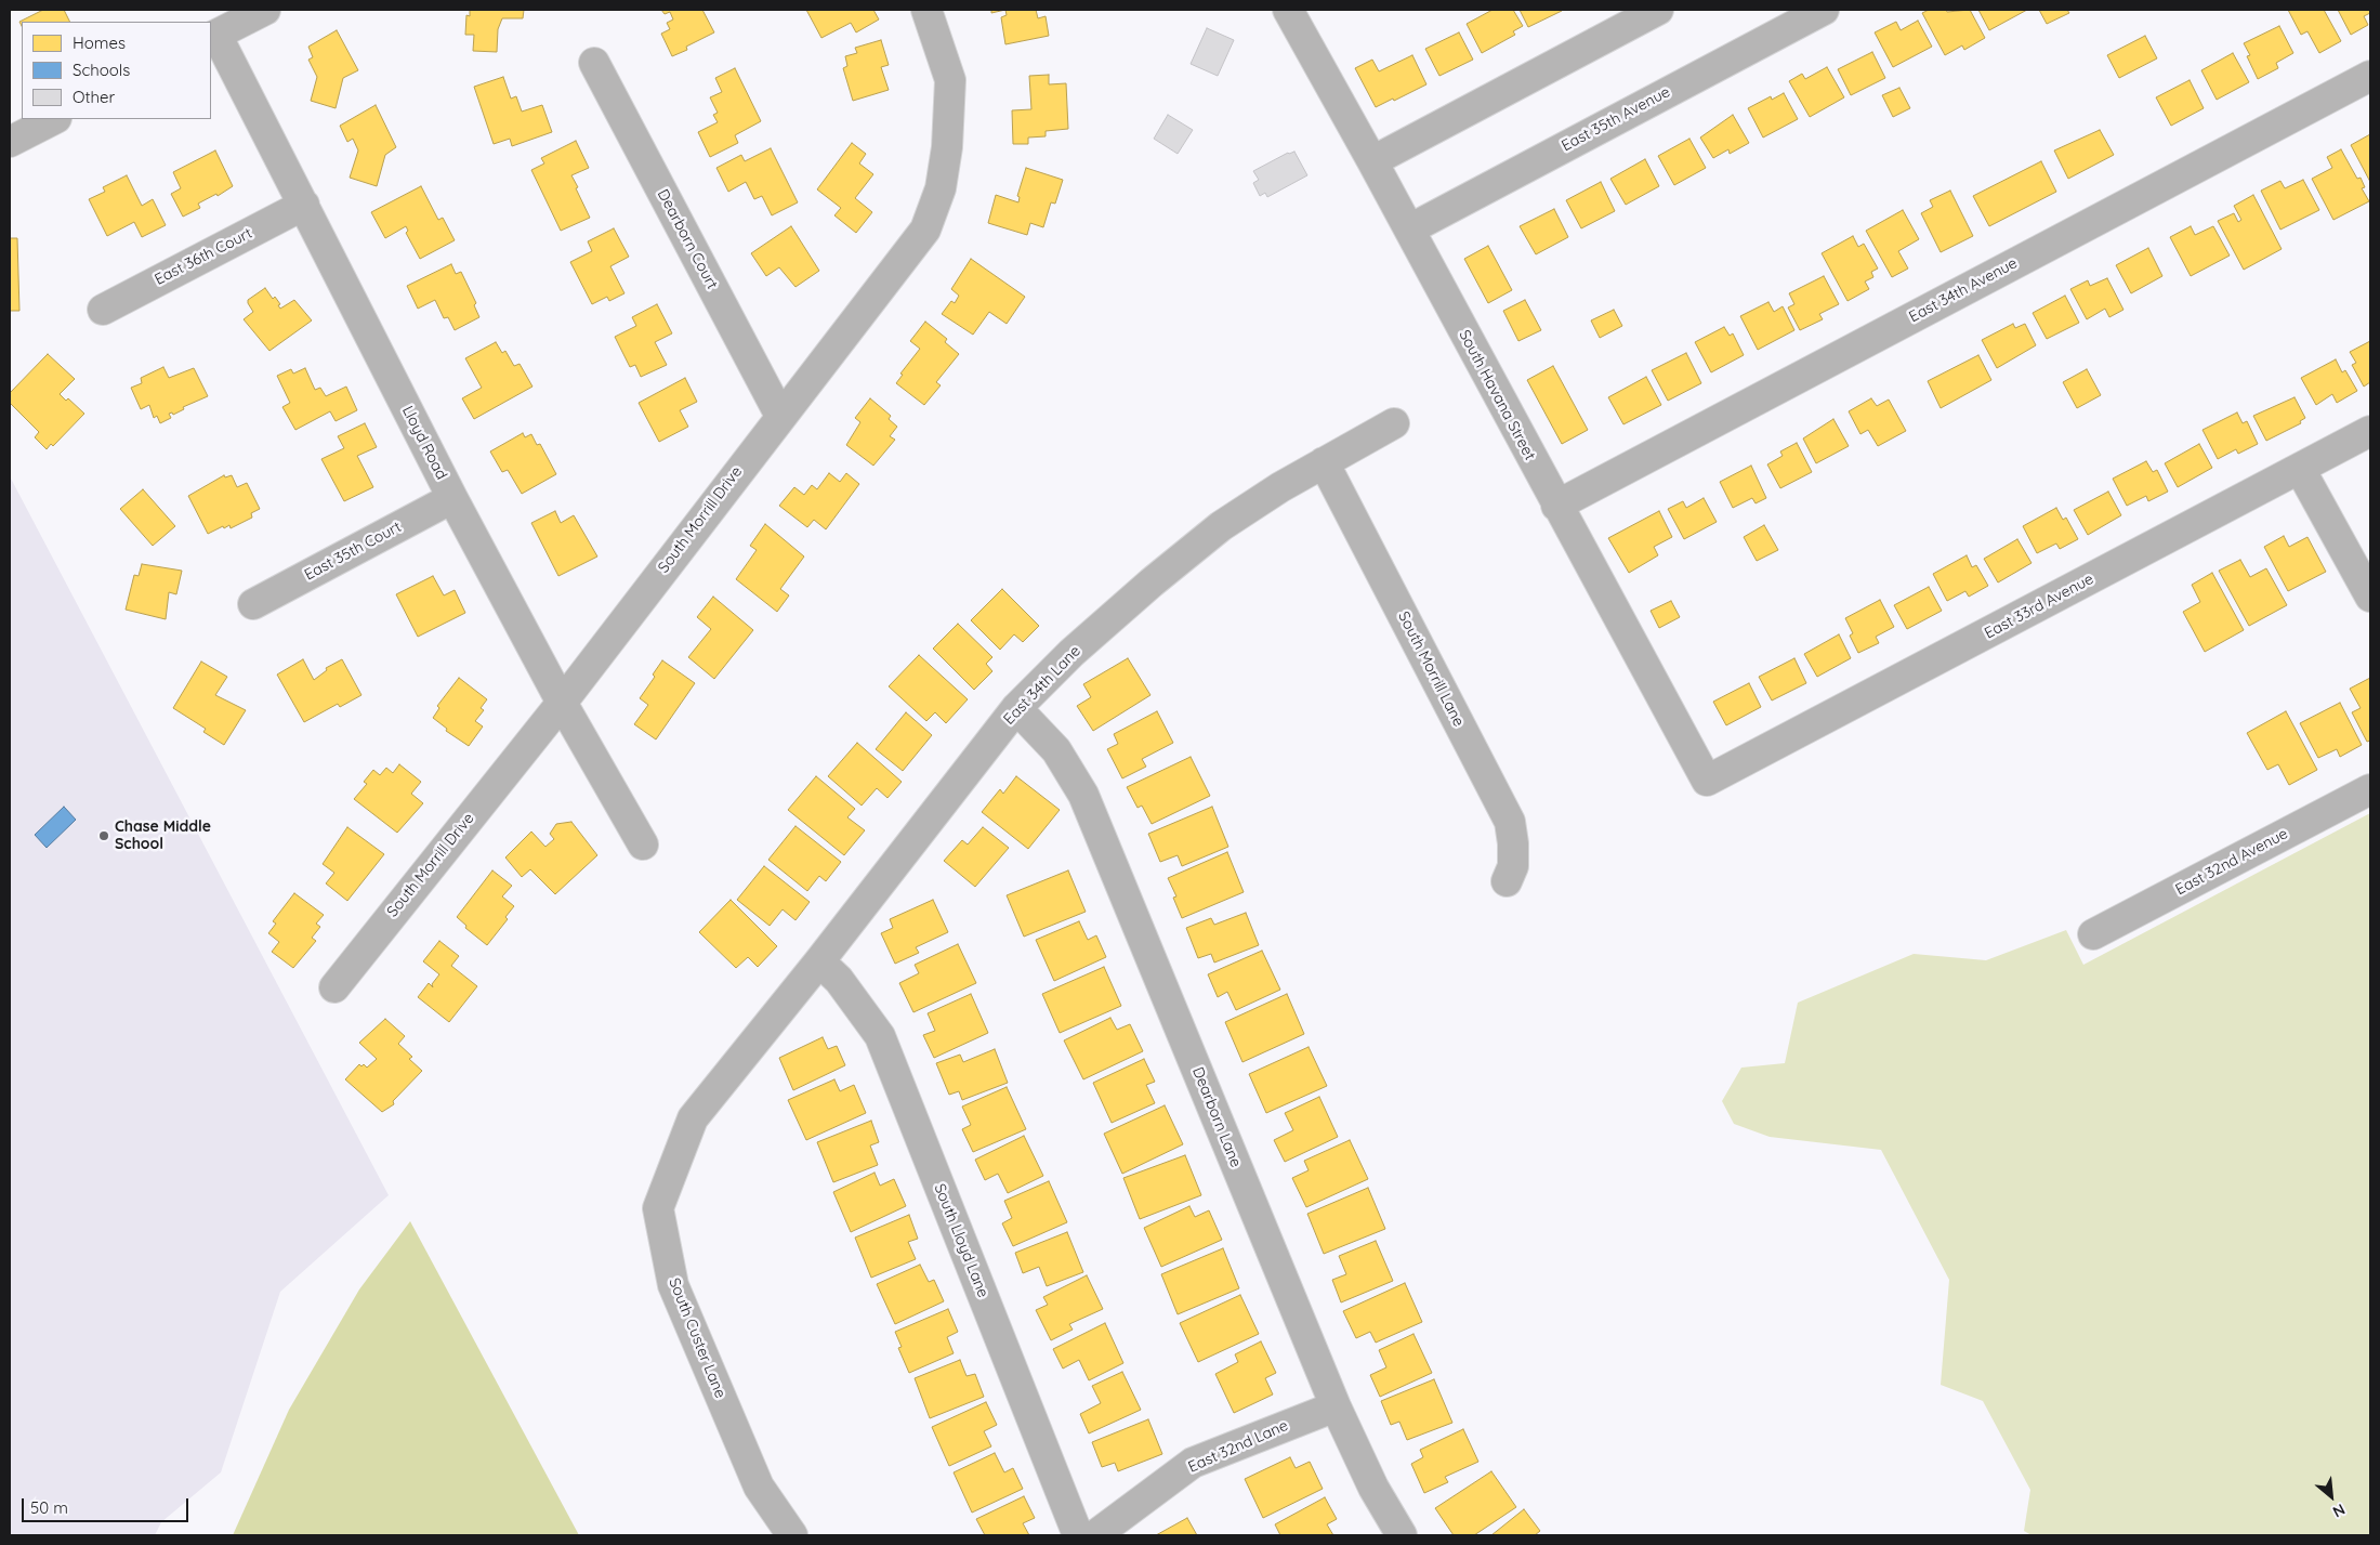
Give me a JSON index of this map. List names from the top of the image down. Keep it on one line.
{"streets":{"street":["East 35th Avenue","Dearborn Court","East 36th Court","East 34th Avenue","South Havana Street","Lloyd Road","South Morrill Drive","East 35th Court","East 33rd Avenue","South Morrill Lane","East 34th Lane","East 32nd Avenue","Dearborn Lane","South Lloyd Lane","South Custer Lane","East 32nd Lane"]},"crossings":[["East 35th Avenue","South Havana Street"],["Dearborn Court","South Morrill Drive"],["East 36th Court","Lloyd Road"],["East 34th Avenue","South Havana Street"],["South Havana Street","East 33rd Avenue"],["Lloyd Road","South Morrill Drive"],["Lloyd Road","East 35th Court"],["South Morrill Lane","East 34th Lane"],["East 34th Lane","Dearborn Lane"],["East 34th Lane","South Lloyd Lane"],["East 34th Lane","South Custer Lane"],["Dearborn Lane","East 32nd Lane"]],"places":["Chase Middle School"],"legend":["Homes","Schools","Other"],"scale_bar":"50 m","north":"bottom right"}
